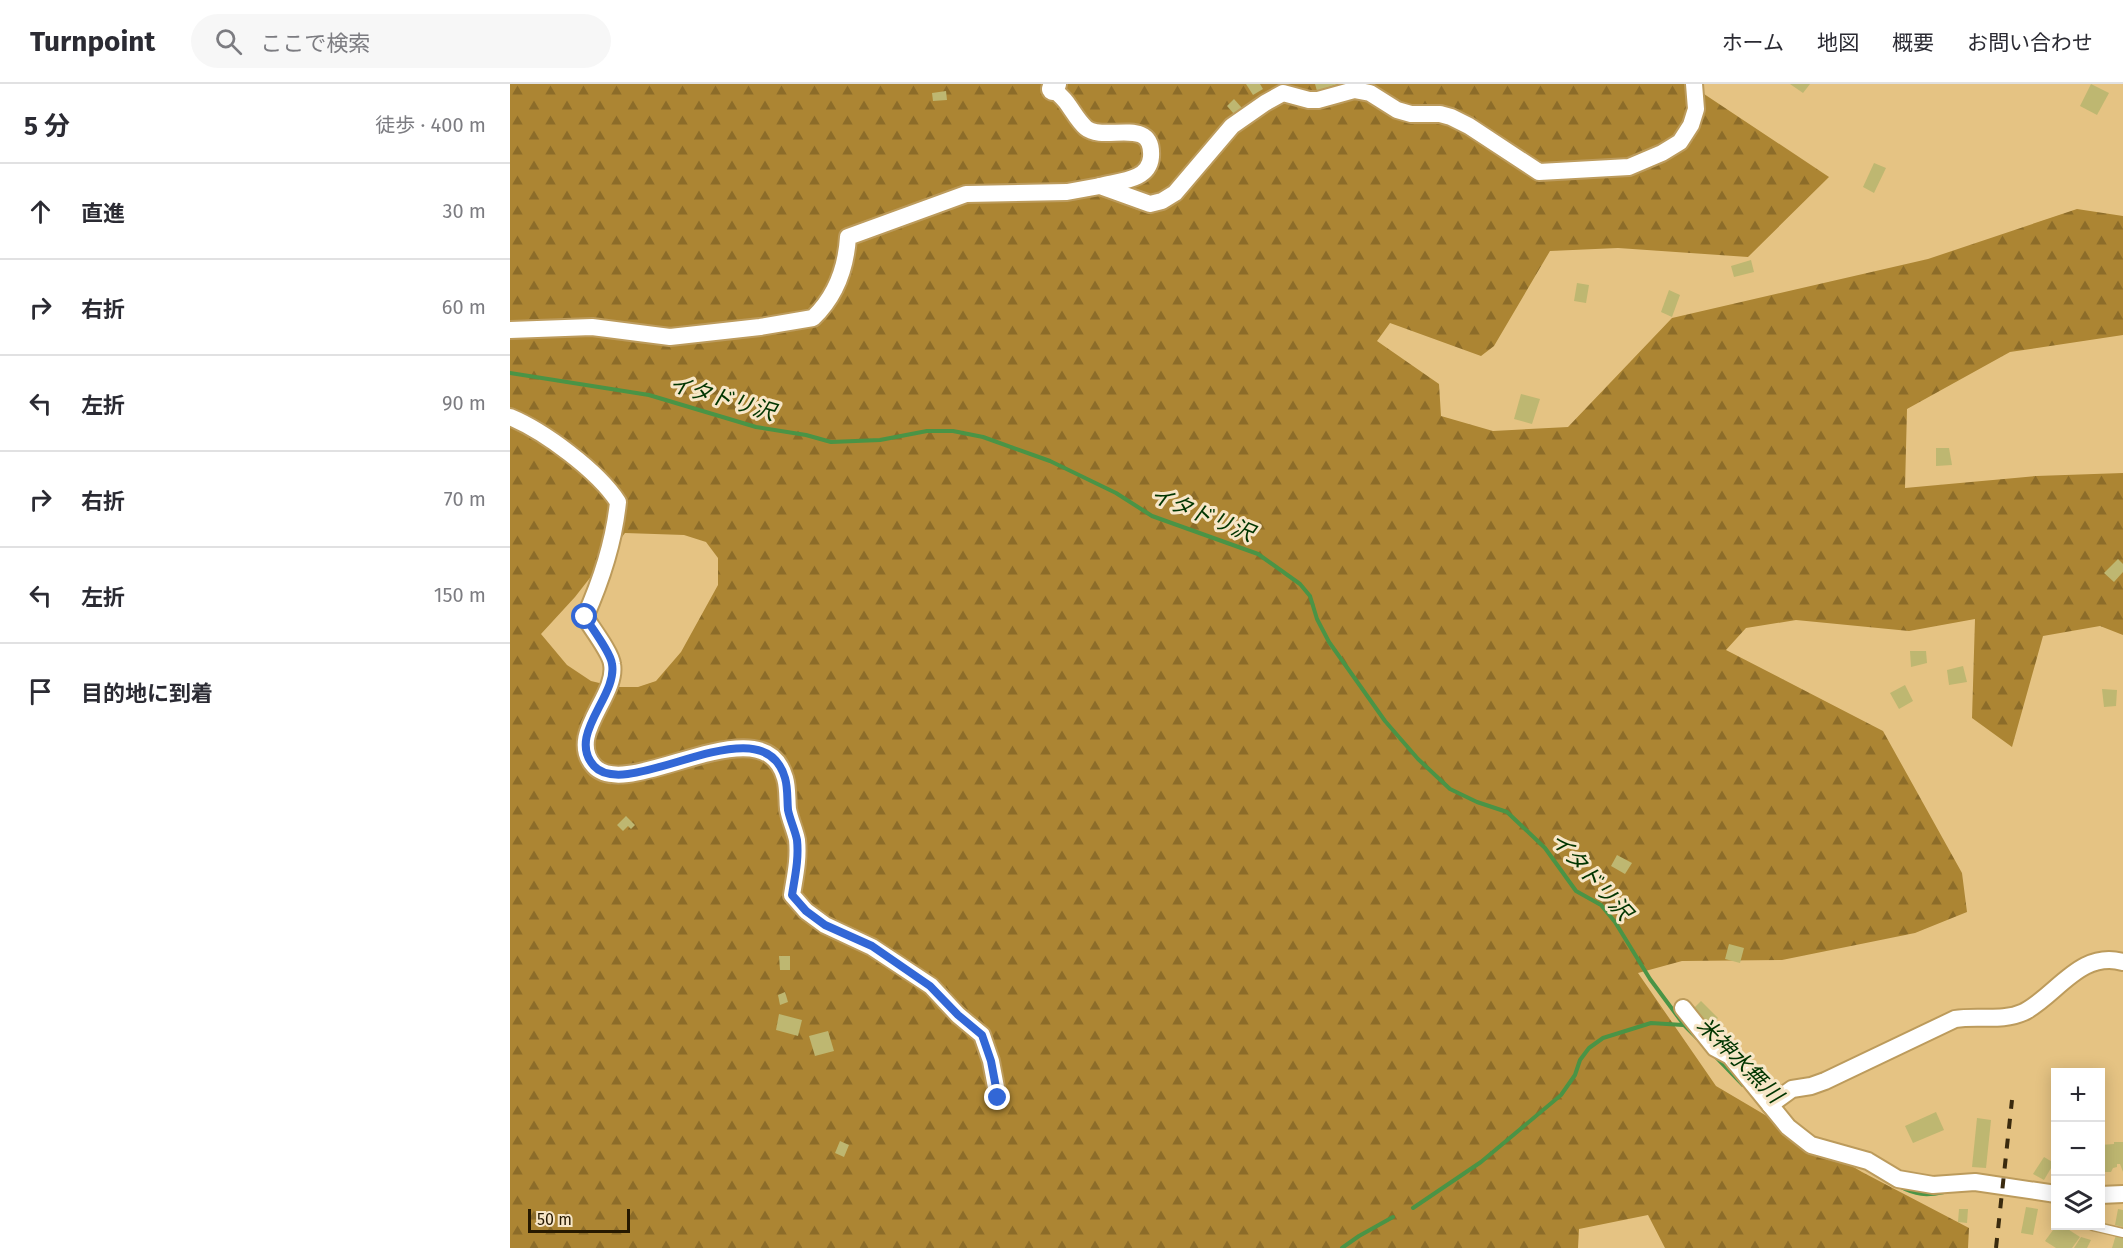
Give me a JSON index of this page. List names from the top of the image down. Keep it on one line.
{"water":["イタドリ沢","米神水無川"],"scale_bar":"50 m","page":{"header":"Turnpoint","search":"ここで検索","nav":["ホーム","地図","概要","お問い合わせ"],"heading":["5 分","徒歩 · 400 m"],"list":[["直進","30 m"],["右折","60 m"],["左折","90 m"],["右折","70 m"],["左折","150 m"],"目的地に到着"],"map_buttons":["+","−"],"scale":"50 m"}}
